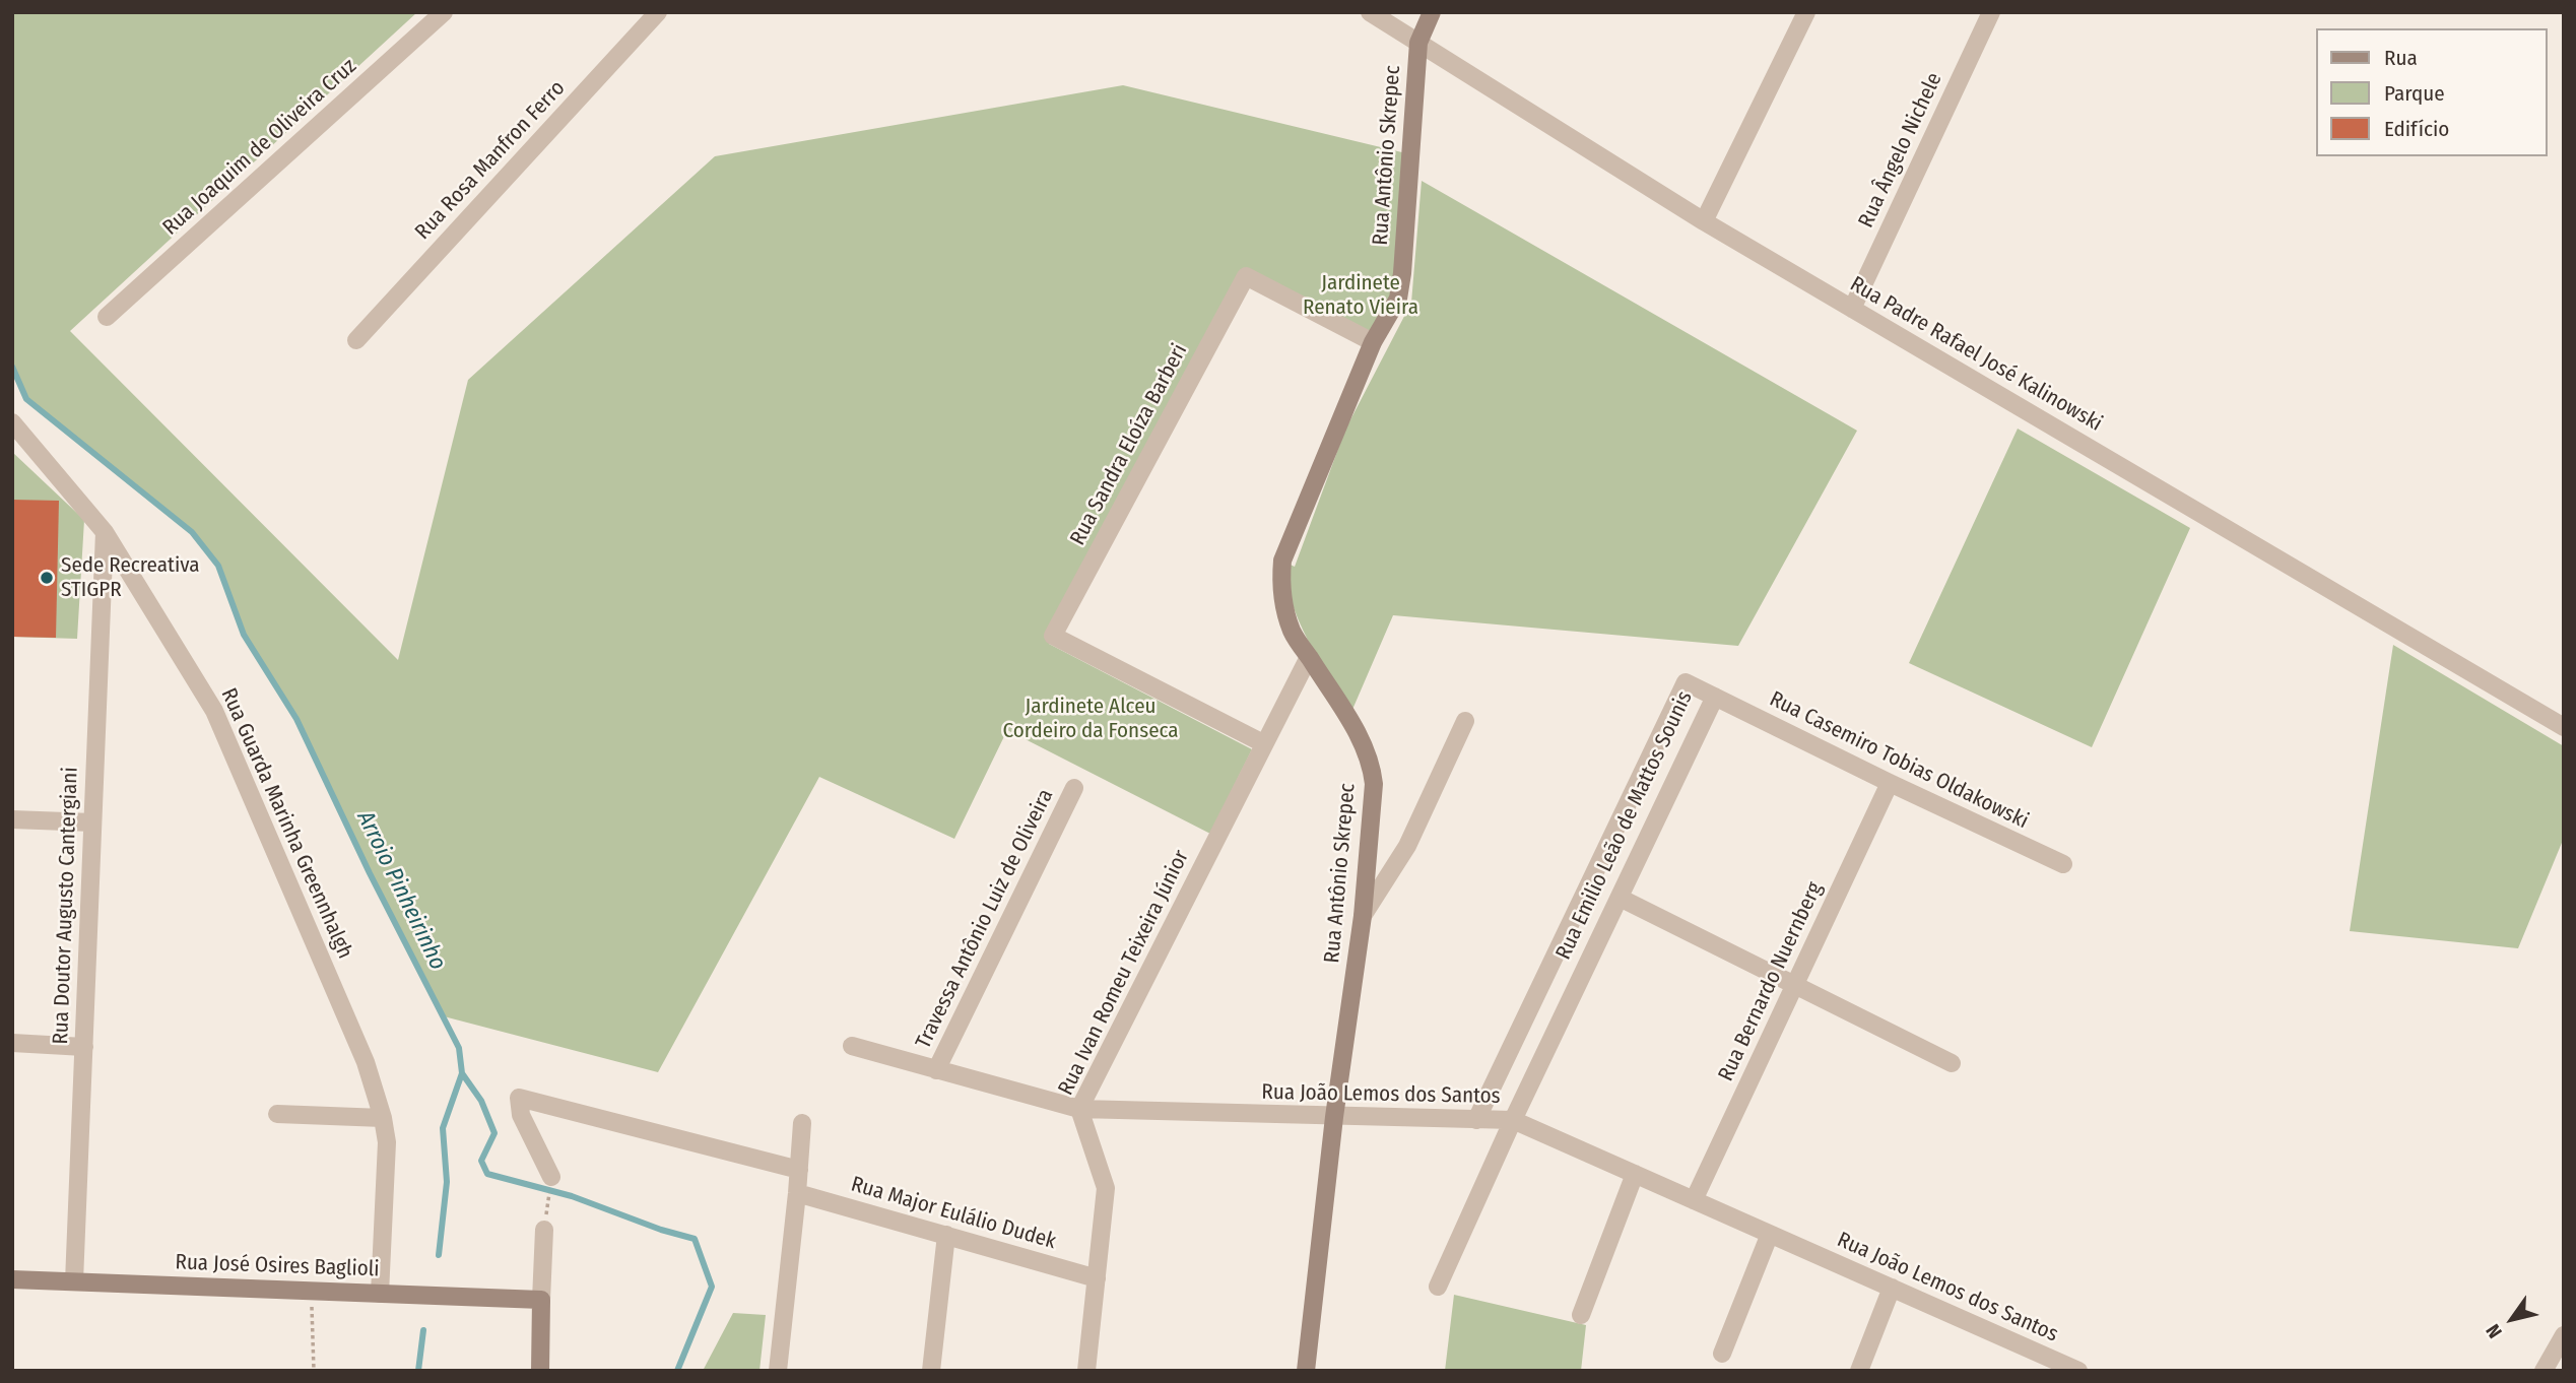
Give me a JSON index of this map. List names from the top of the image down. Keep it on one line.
{"streets":{"street":["Rua Joaquim de Oliveira Cruz","Rua Ângelo Nichele","Rua Antônio Skrepec","Rua Rosa Manfron Ferro","Rua Padre Rafael José Kalinowski","Rua Sandra Eloíza Barberi","Rua Casemiro Tobias Oldakowski","Rua Guarda Marinha Greennhalgh","Rua Emilio Leão de Mattos Sounis","Rua Doutor Augusto Cantergiani","Travessa Antônio Luiz de Oliveira","Rua Ivan Romeu Teixeira Júnior","Rua Bernardo Nuernberg","Rua João Lemos dos Santos","Rua Major Eulálio Dudek","Rua José Osires Baglioli"]},"crossings":[["Rua Ângelo Nichele","Rua Padre Rafael José Kalinowski"],["Rua Antônio Skrepec","Rua Padre Rafael José Kalinowski"],["Rua Antônio Skrepec","Rua Sandra Eloíza Barberi"],["Rua Antônio Skrepec","Rua Ivan Romeu Teixeira Júnior"],["Rua Antônio Skrepec","Rua João Lemos dos Santos"],["Rua Sandra Eloíza Barberi","Rua Ivan Romeu Teixeira Júnior"],["Rua Casemiro Tobias Oldakowski","Rua Emilio Leão de Mattos Sounis"],["Rua Casemiro Tobias Oldakowski","Rua Bernardo Nuernberg"],["Rua Guarda Marinha Greennhalgh","Rua Doutor Augusto Cantergiani"],["Rua Guarda Marinha Greennhalgh","Rua José Osires Baglioli"],["Rua Emilio Leão de Mattos Sounis","Rua João Lemos dos Santos"],["Rua Doutor Augusto Cantergiani","Rua José Osires Baglioli"],["Travessa Antônio Luiz de Oliveira","Rua João Lemos dos Santos"],["Rua Ivan Romeu Teixeira Júnior","Rua João Lemos dos Santos"],["Rua Ivan Romeu Teixeira Júnior","Rua Major Eulálio Dudek"],["Rua Bernardo Nuernberg","Rua João Lemos dos Santos"]],"water":["Arroio Pinheirinho"],"parks":["Jardinete Renato Vieira","Jardinete Alceu Cordeiro da Fonseca"],"places":["Sede Recreativa STIGPR"],"legend":["Rua","Parque","Edifício"],"north":"bottom left"}
